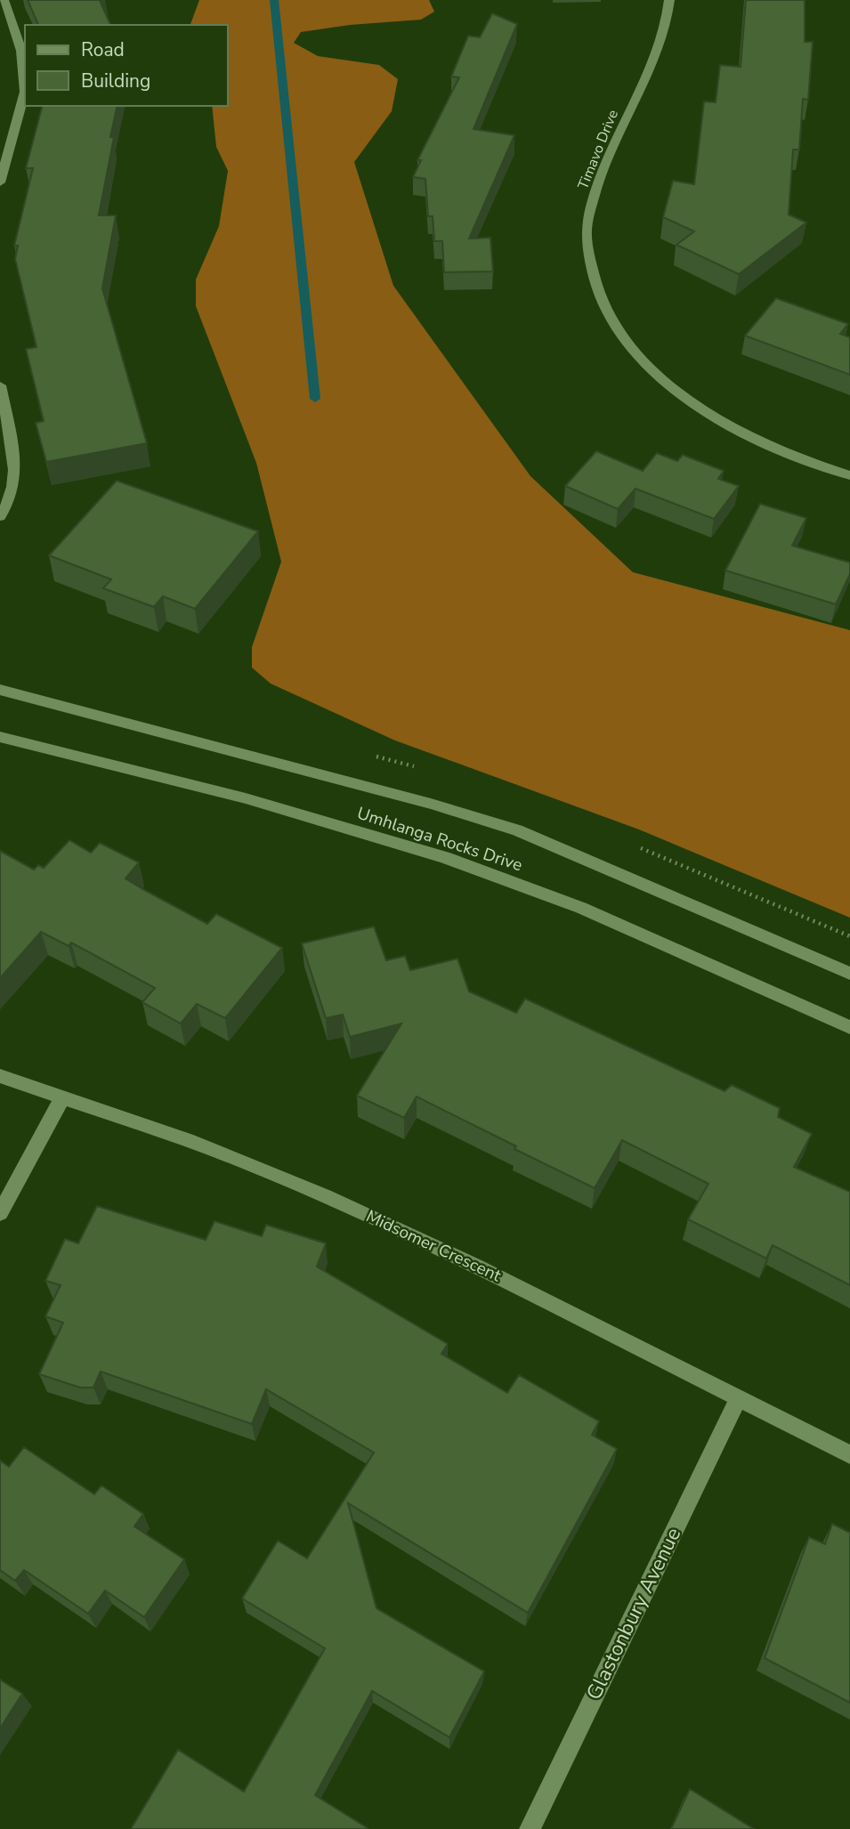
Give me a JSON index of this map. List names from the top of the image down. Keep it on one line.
{"streets":{"street":["Timavo Drive","Umhlanga Rocks Drive","Midsomer Crescent","Glastonbury Avenue"]},"crossings":[["Midsomer Crescent","Glastonbury Avenue"]],"legend":["Road","Building"]}
